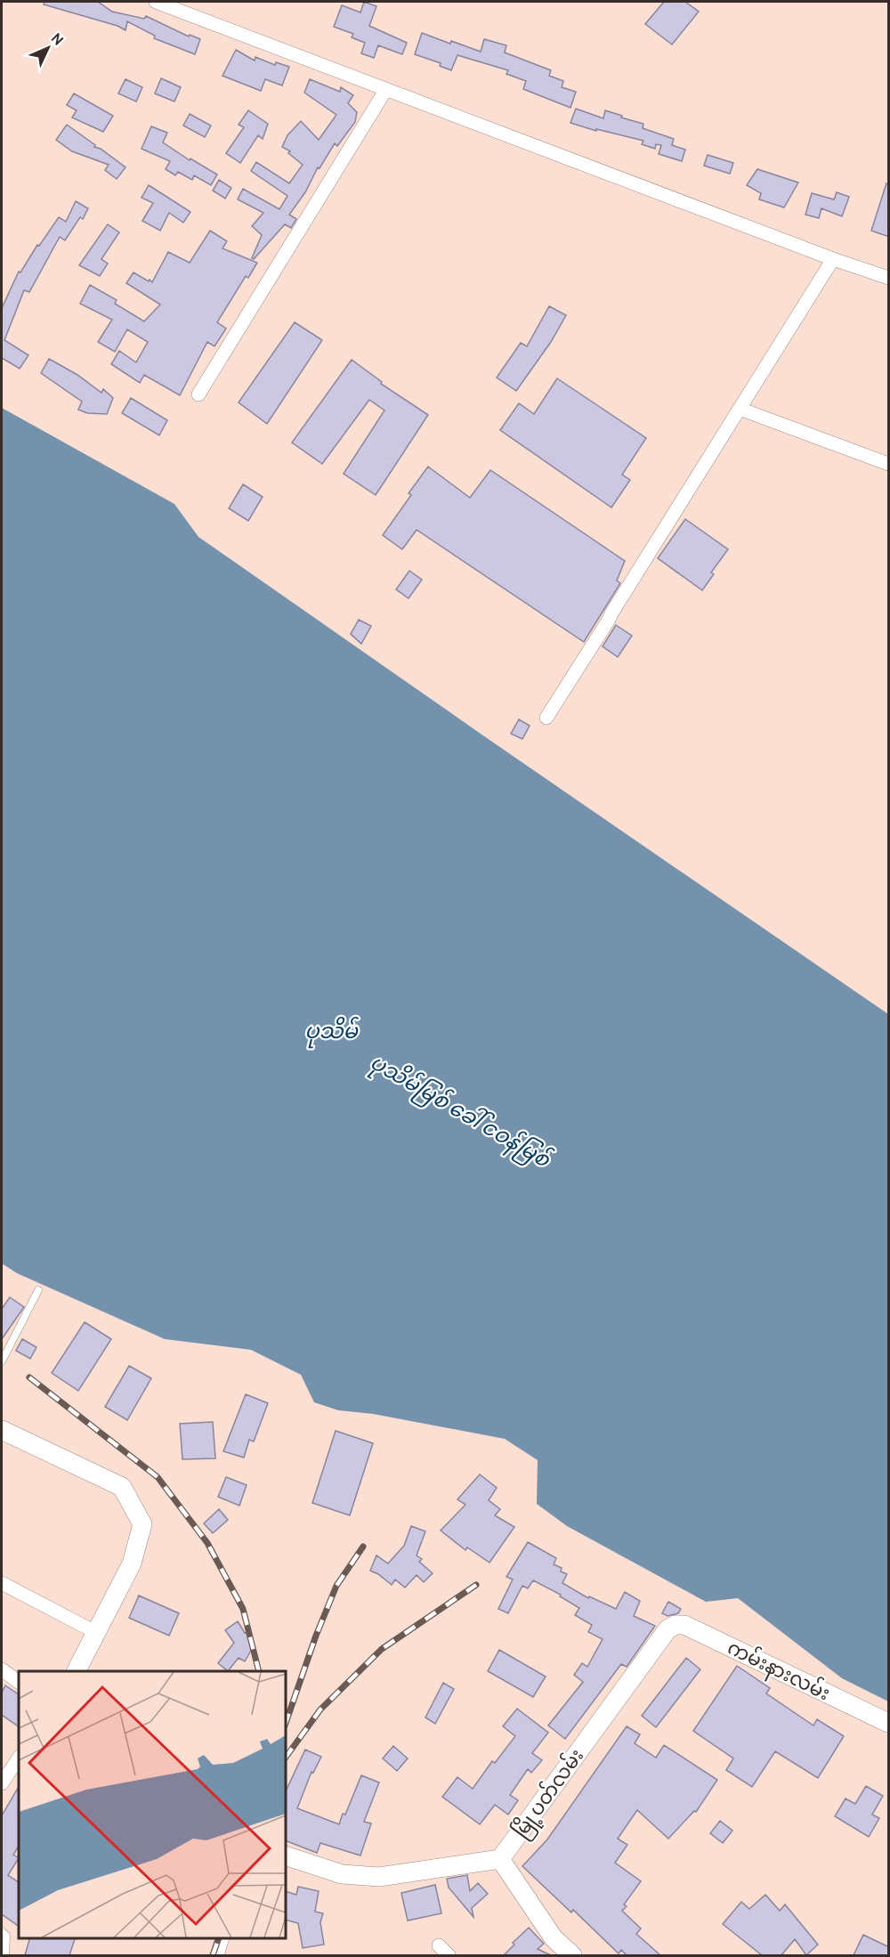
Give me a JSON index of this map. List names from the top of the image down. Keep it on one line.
{"streets":{"street":["ကမ်းနားလမ်း","မြို့ပတ်လမ်း"]},"crossings":[["ကမ်းနားလမ်း","မြို့ပတ်လမ်း"]],"water":["ပုသိမ်","ပုသိမ်မြစ် ခေါ် ငဝန်မြစ်"],"north":"top right"}
